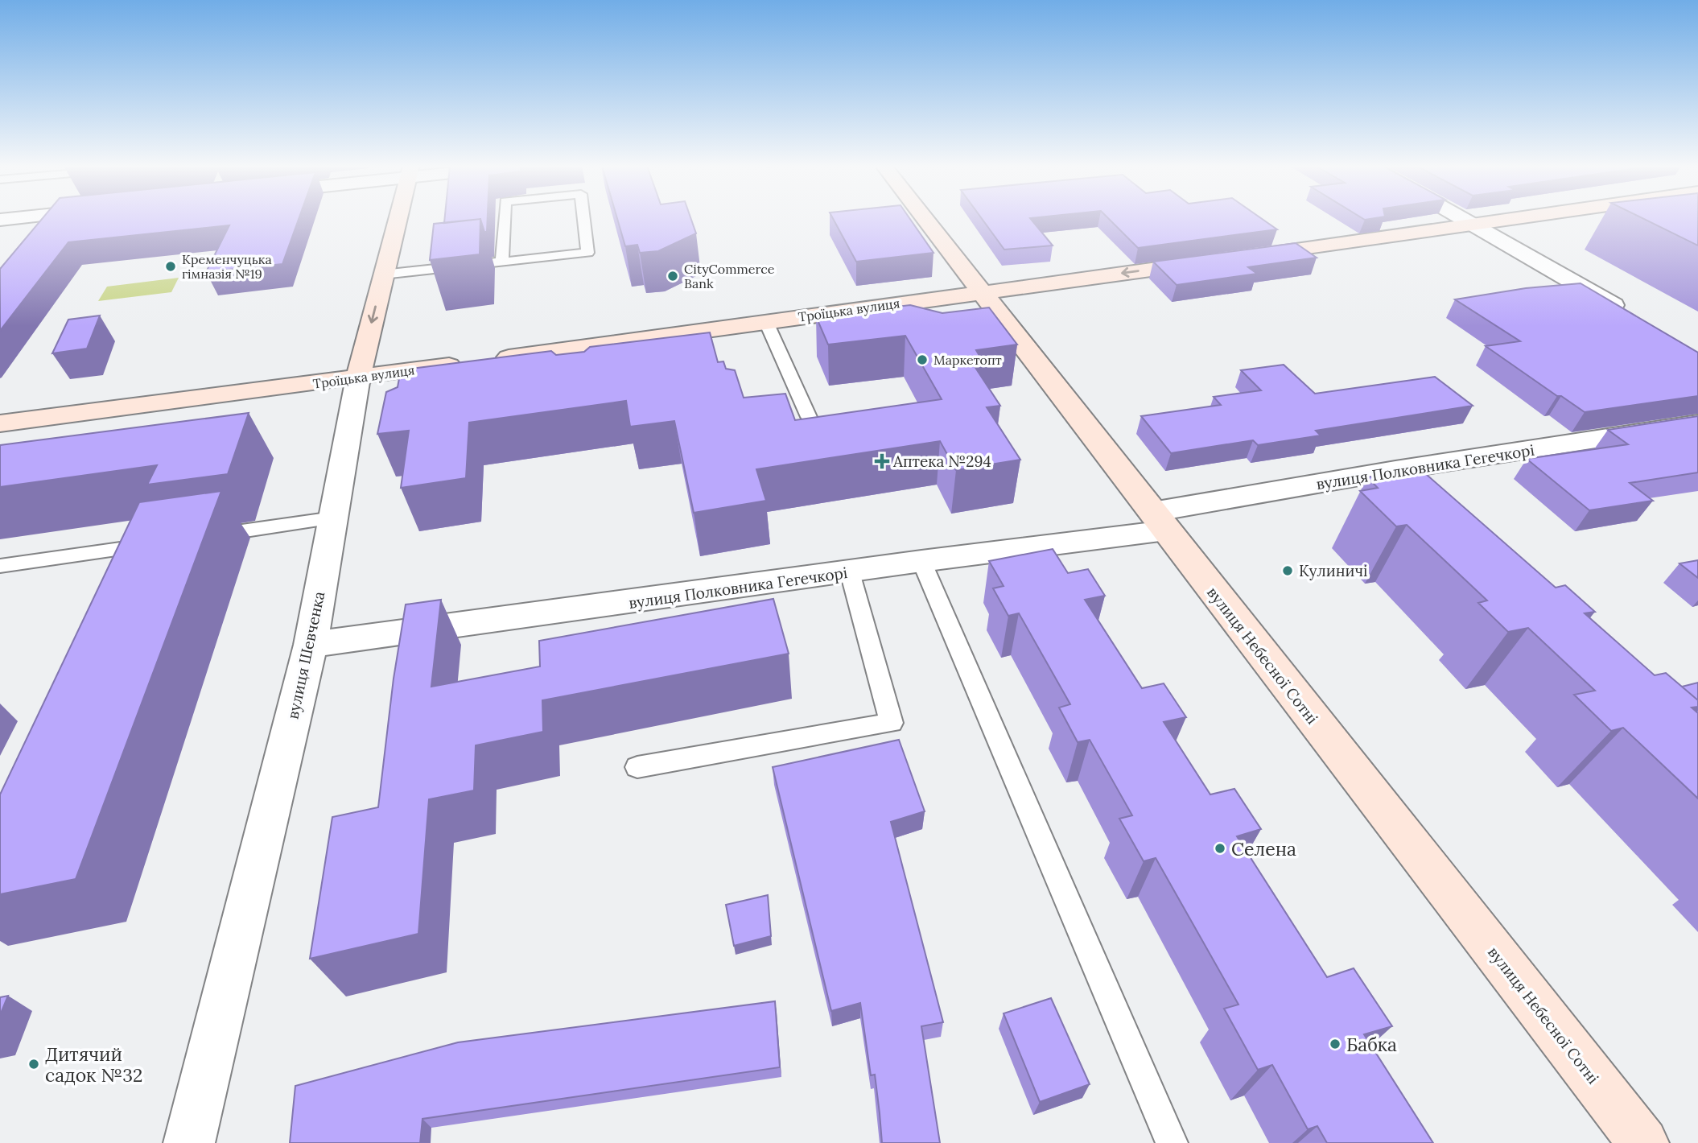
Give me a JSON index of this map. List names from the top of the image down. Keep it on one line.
{"streets":{"main road":["Троїцька вулиця","вулиця Шевченка","вулиця Небесної Сотні"],"street":["вулиця Полковника Гегечкорі"]},"crossings":[["Троїцька вулиця","вулиця Шевченка"],["Троїцька вулиця","вулиця Небесної Сотні"],["вулиця Полковника Гегечкорі","вулиця Шевченка"],["вулиця Полковника Гегечкорі","вулиця Небесної Сотні"]],"places":{"other":["Кременчуцька гімназія №19","CityCommerce Bank","Маркетопт","Кулиничі","Селена","Бабка","Дитячий садок №32"],"health":["Аптека №294"]}}
